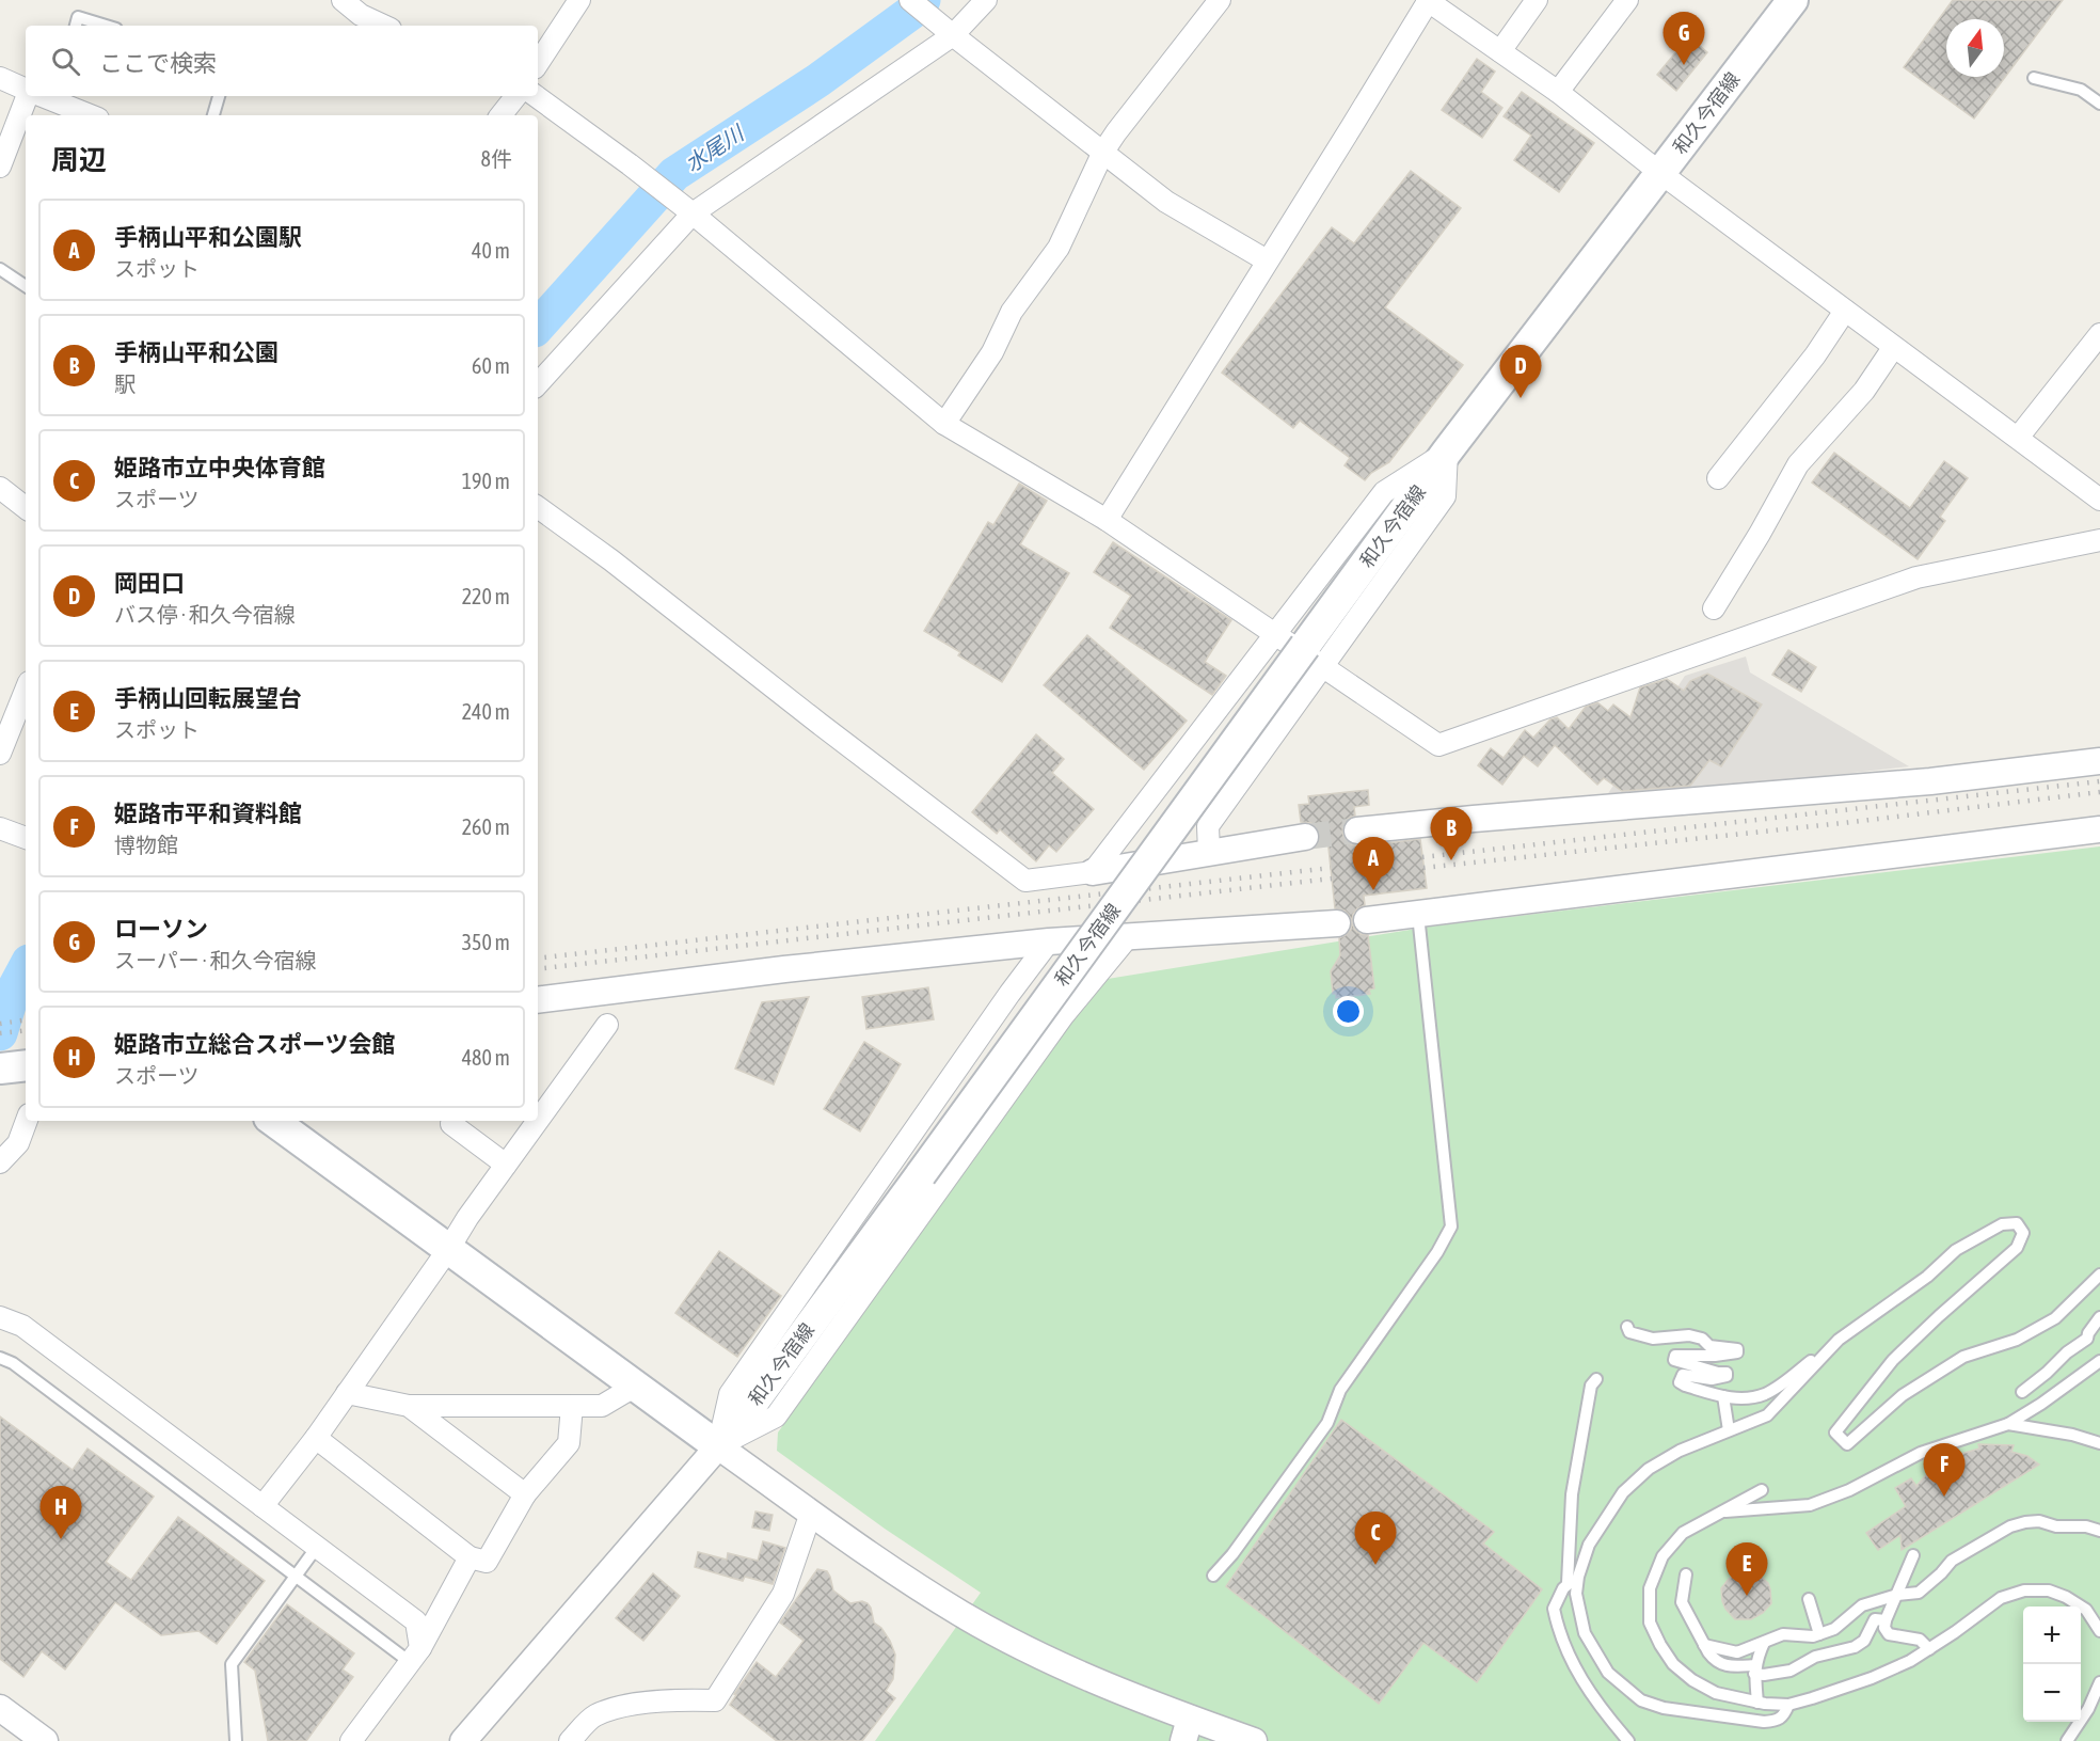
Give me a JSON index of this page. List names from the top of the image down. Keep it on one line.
{"streets":{"main road":["和久今宿線"]},"water":["水尾川"],"north":"top","page":{"pins":["G","D","B","A","F","H","C","E"],"search":"ここで検索","heading":["周辺","8件"],"list":[{"mark":"A","name":"手柄山平和公園駅","note":"スポット","value":"40 m"},{"mark":"B","name":"手柄山平和公園","note":"駅","value":"60 m"},{"mark":"C","name":"姫路市立中央体育館","note":"スポーツ","value":"190 m"},{"mark":"D","name":"岡田口","note":"バス停 · 和久今宿線","value":"220 m"},{"mark":"E","name":"手柄山回転展望台","note":"スポット","value":"240 m"},{"mark":"F","name":"姫路市平和資料館","note":"博物館","value":"260 m"},{"mark":"G","name":"ローソン","note":"スーパー · 和久今宿線","value":"350 m"},{"mark":"H","name":"姫路市立総合スポーツ会館","note":"スポーツ","value":"480 m"}],"map_buttons":["+","−"]}}
